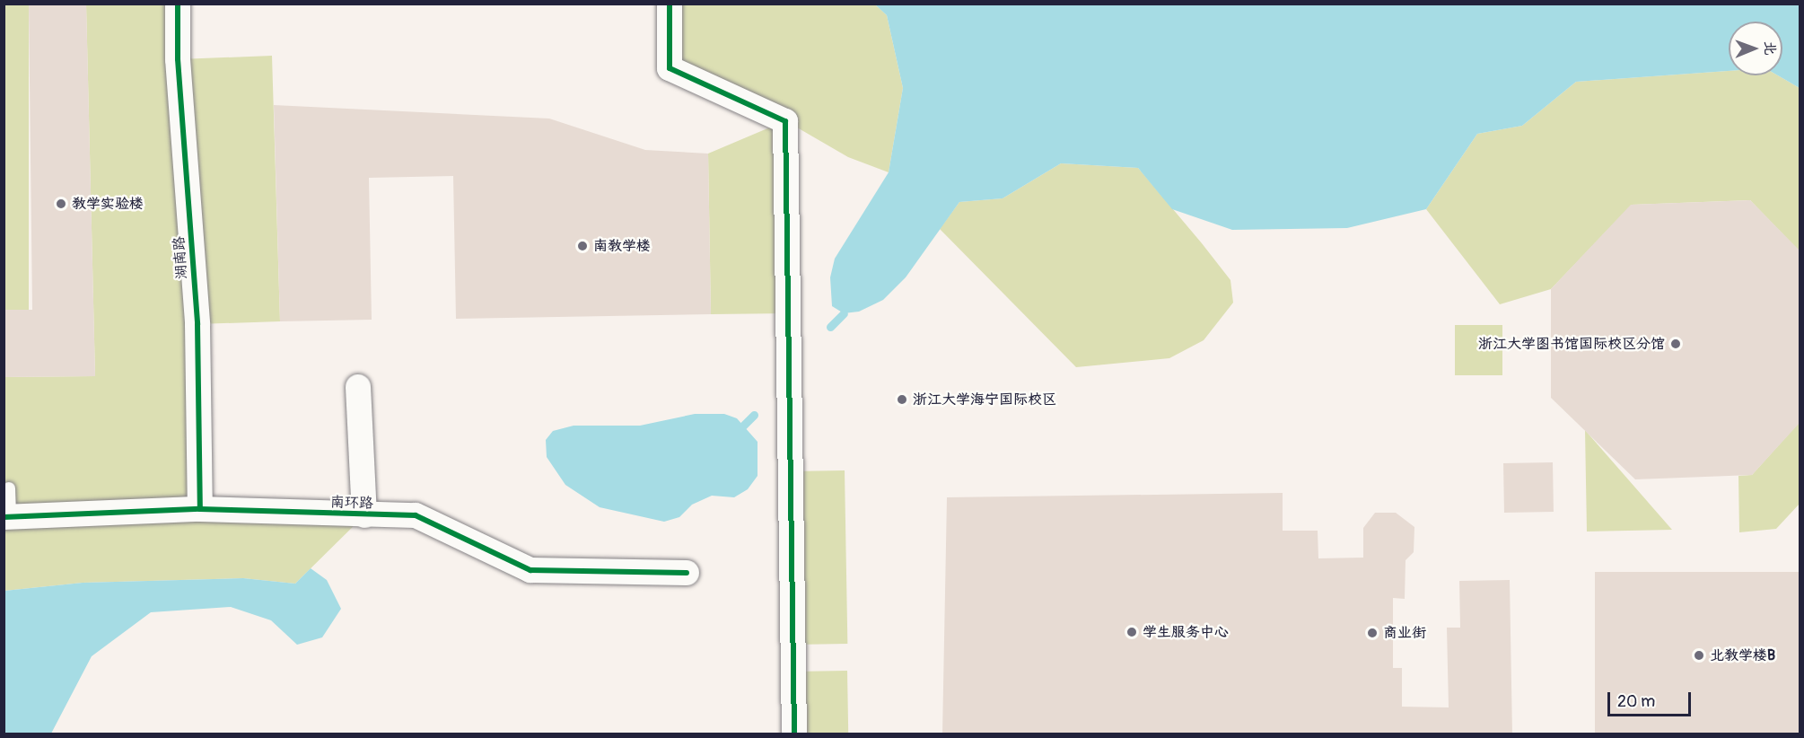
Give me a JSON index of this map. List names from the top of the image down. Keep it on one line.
{"streets":{"street":["湖南路","南环路"]},"crossings":[["湖南路","南环路"]],"places":["教学实验楼","南教学楼","浙江大学图书馆国际校区分馆","浙江大学海宁国际校区","学生服务中心","商业街","北教学楼B"],"scale_bar":"20 m","north":"right"}
